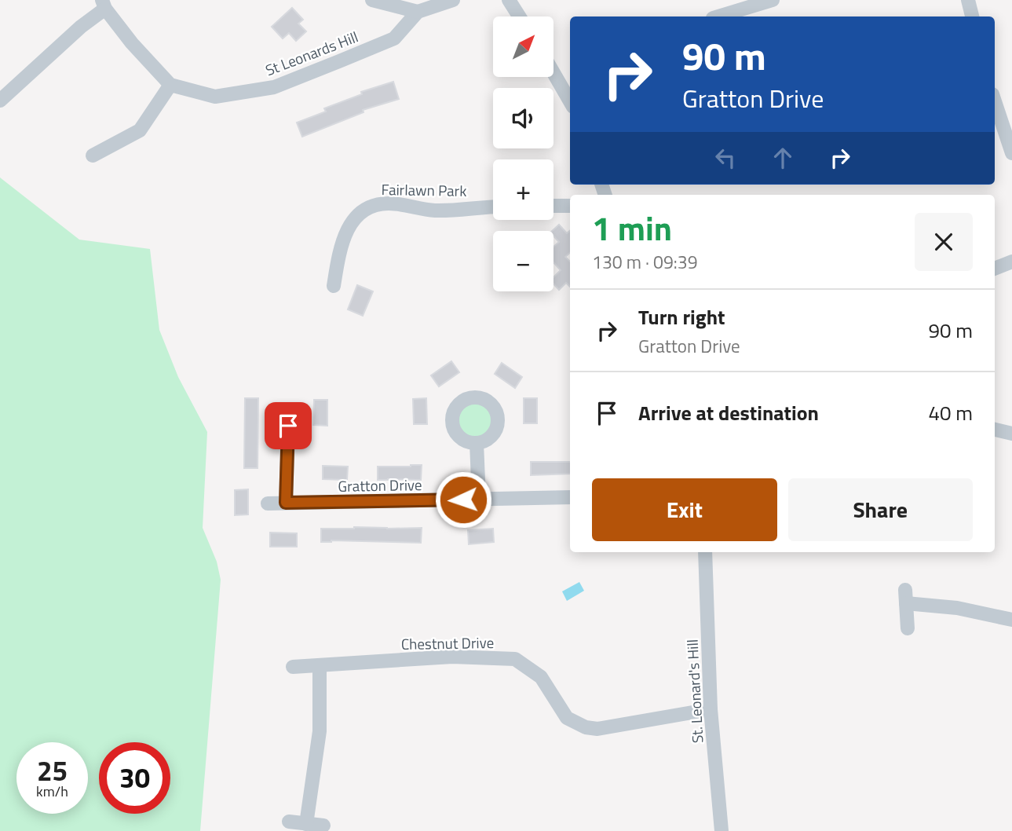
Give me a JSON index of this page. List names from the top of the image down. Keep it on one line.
{"streets":{"street":["St Leonards Hill","Fairlawn Park","Gratton Drive","Chestnut Drive","St. Leonard's Hill"]},"crossings":[["Chestnut Drive","St. Leonard's Hill"]],"north":"top right","page":{"map_buttons":["+","−"],"turn":["90 m","Gratton Drive"],"heading":["1 min","130 m · 09:39"],"list":[{"name":"Turn right","note":"Gratton Drive","value":"90 m"},{"name":"Arrive at destination","value":"40 m"}],"buttons":["Exit","Share"],"speed":"25 km/h","limit":"30"}}
